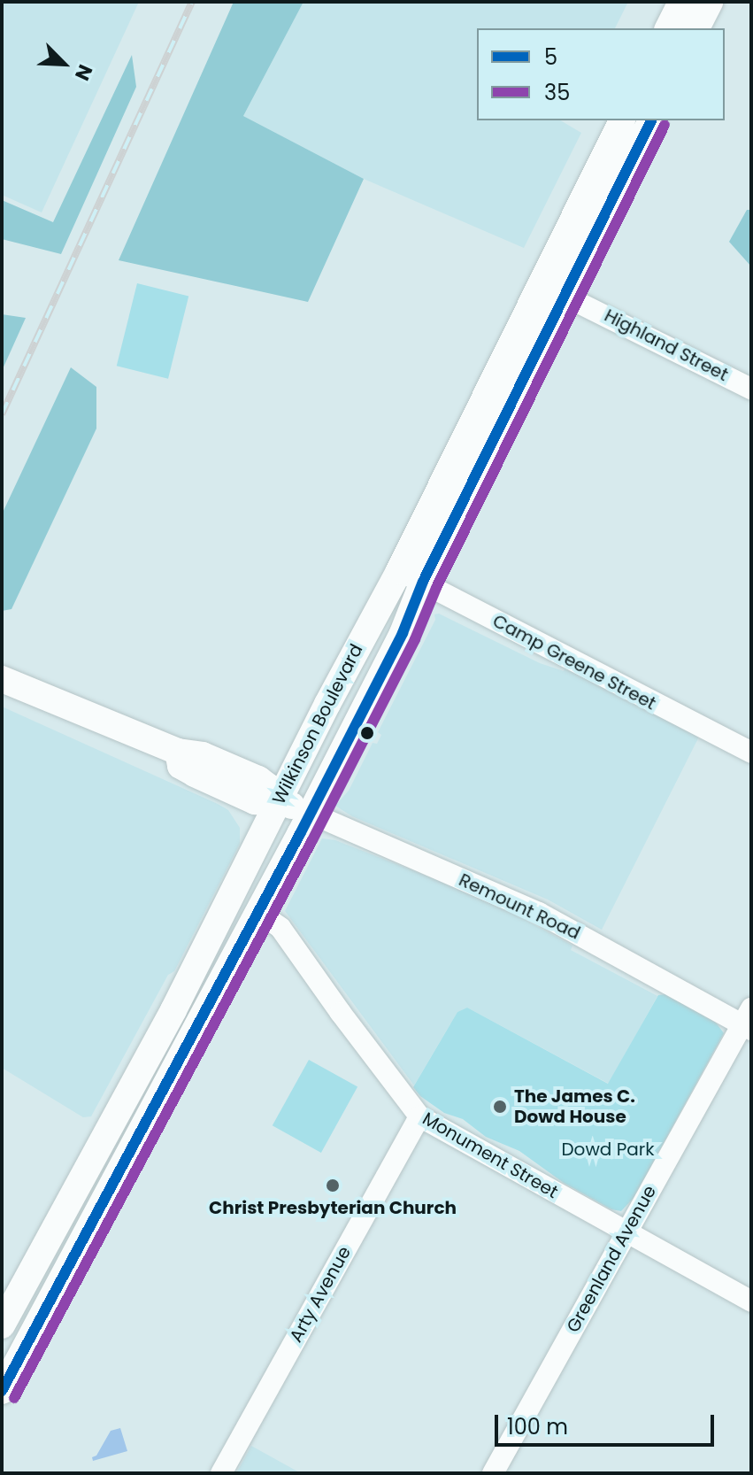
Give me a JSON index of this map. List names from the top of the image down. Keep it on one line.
{"streets":{"main road":["Wilkinson Boulevard","Remount Road"],"street":["Highland Street","Camp Greene Street","Monument Street","Greenland Avenue","Arty Avenue"]},"crossings":[["Highland Street","Wilkinson Boulevard"],["Camp Greene Street","Wilkinson Boulevard"],["Wilkinson Boulevard","Remount Road"],["Wilkinson Boulevard","Monument Street"],["Remount Road","Greenland Avenue"],["Monument Street","Greenland Avenue"],["Monument Street","Arty Avenue"]],"parks":["Dowd Park"],"places":["The James C. Dowd House","Christ Presbyterian Church"],"lines":["transit line 5","transit line 35"],"legend":["5","35"],"scale_bar":"100 m","north":"bottom right"}
